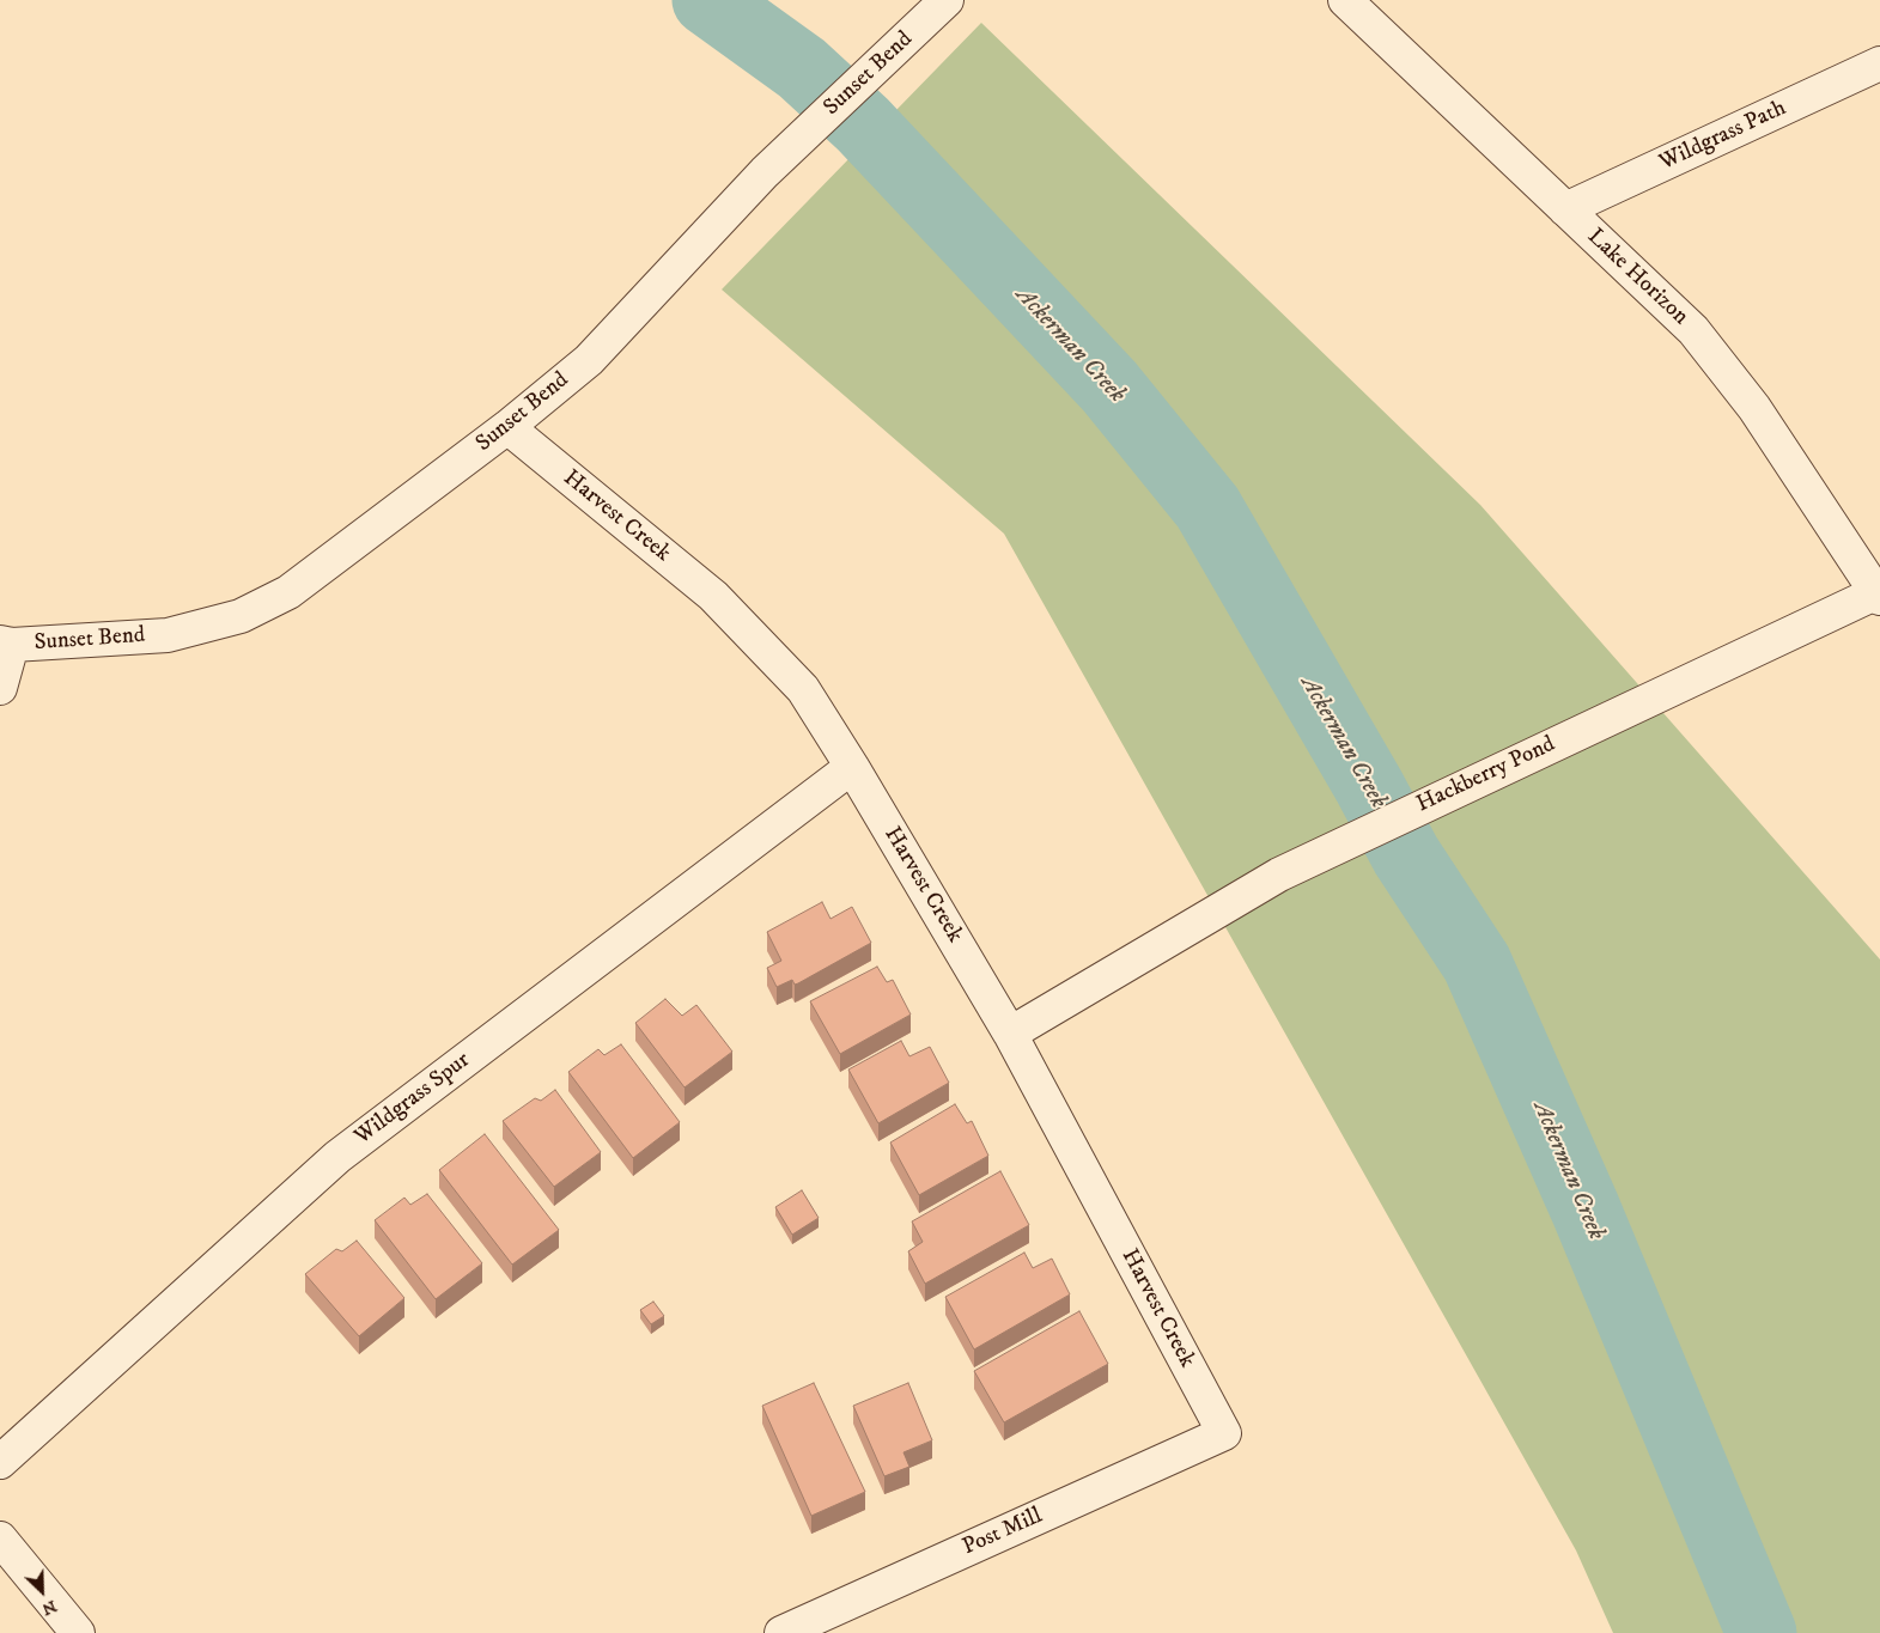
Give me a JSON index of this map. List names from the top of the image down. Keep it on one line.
{"streets":{"street":["Sunset Bend","Wildgrass Path","Lake Horizon","Harvest Creek","Hackberry Pond","Wildgrass Spur","Post Mill"]},"crossings":[["Sunset Bend","Harvest Creek"],["Wildgrass Path","Lake Horizon"],["Lake Horizon","Hackberry Pond"],["Harvest Creek","Hackberry Pond"],["Harvest Creek","Wildgrass Spur"],["Harvest Creek","Post Mill"]],"water":["Ackerman Creek"],"north":"bottom right"}
